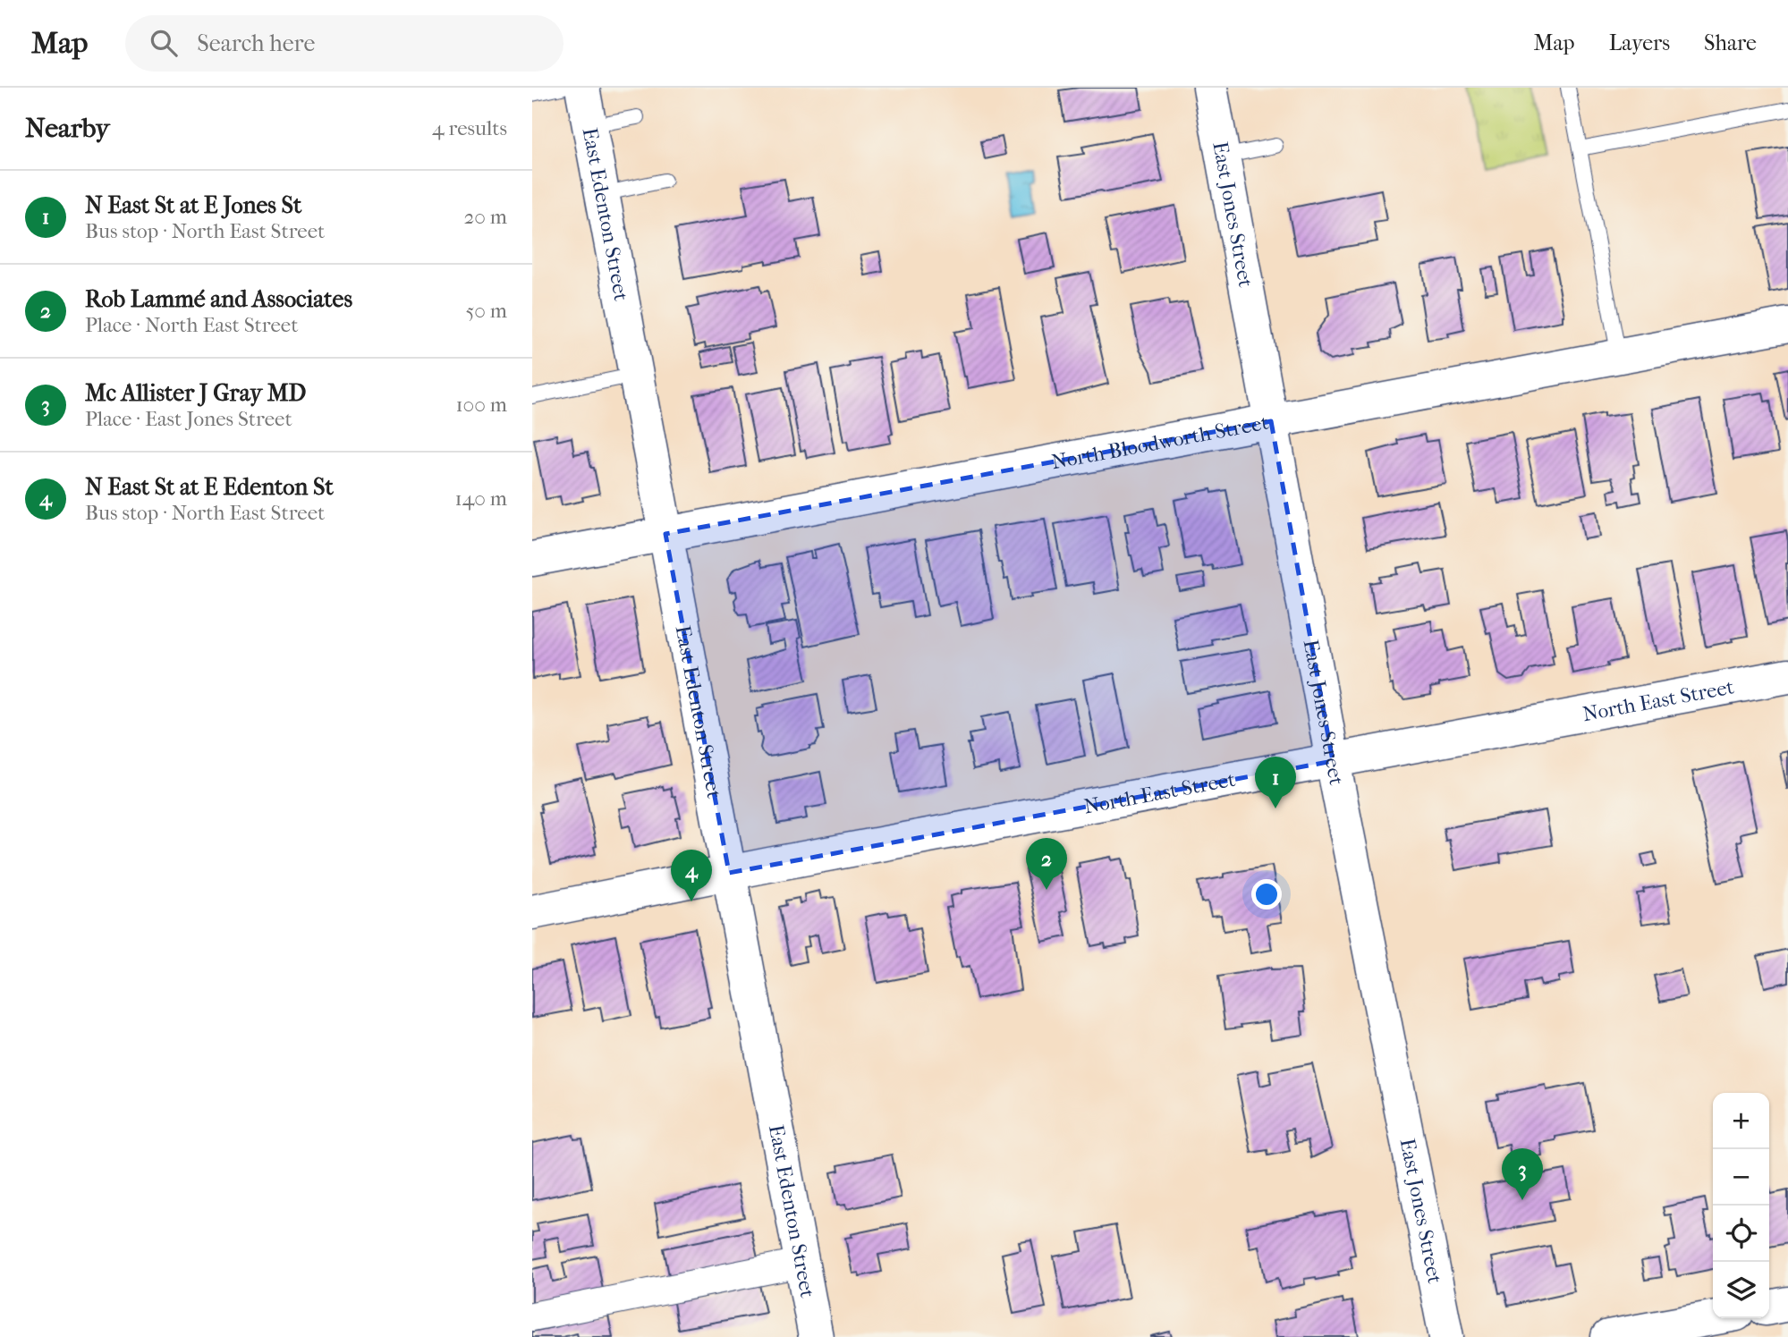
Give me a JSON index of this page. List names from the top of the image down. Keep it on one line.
{"streets":{"street":["East Edenton Street","East Jones Street","North Bloodworth Street","North East Street"]},"crossings":[["East Edenton Street","North Bloodworth Street"],["East Edenton Street","North East Street"],["East Jones Street","North Bloodworth Street"],["East Jones Street","North East Street"]],"page":{"header":"Map","search":"Search here","nav":["Map","Layers","Share"],"heading":["Nearby","4 results"],"list":[{"mark":"1","name":"N East St at E Jones St","note":"Bus stop · North East Street","value":"20 m"},{"mark":"2","name":"Rob Lammé and Associates","note":"Place · North East Street","value":"50 m"},{"mark":"3","name":"Mc Allister J Gray MD","note":"Place · East Jones Street","value":"100 m"},{"mark":"4","name":"N East St at E Edenton St","note":"Bus stop · North East Street","value":"140 m"}],"pins":["1","2","4","3"],"map_buttons":["+","−"]}}
